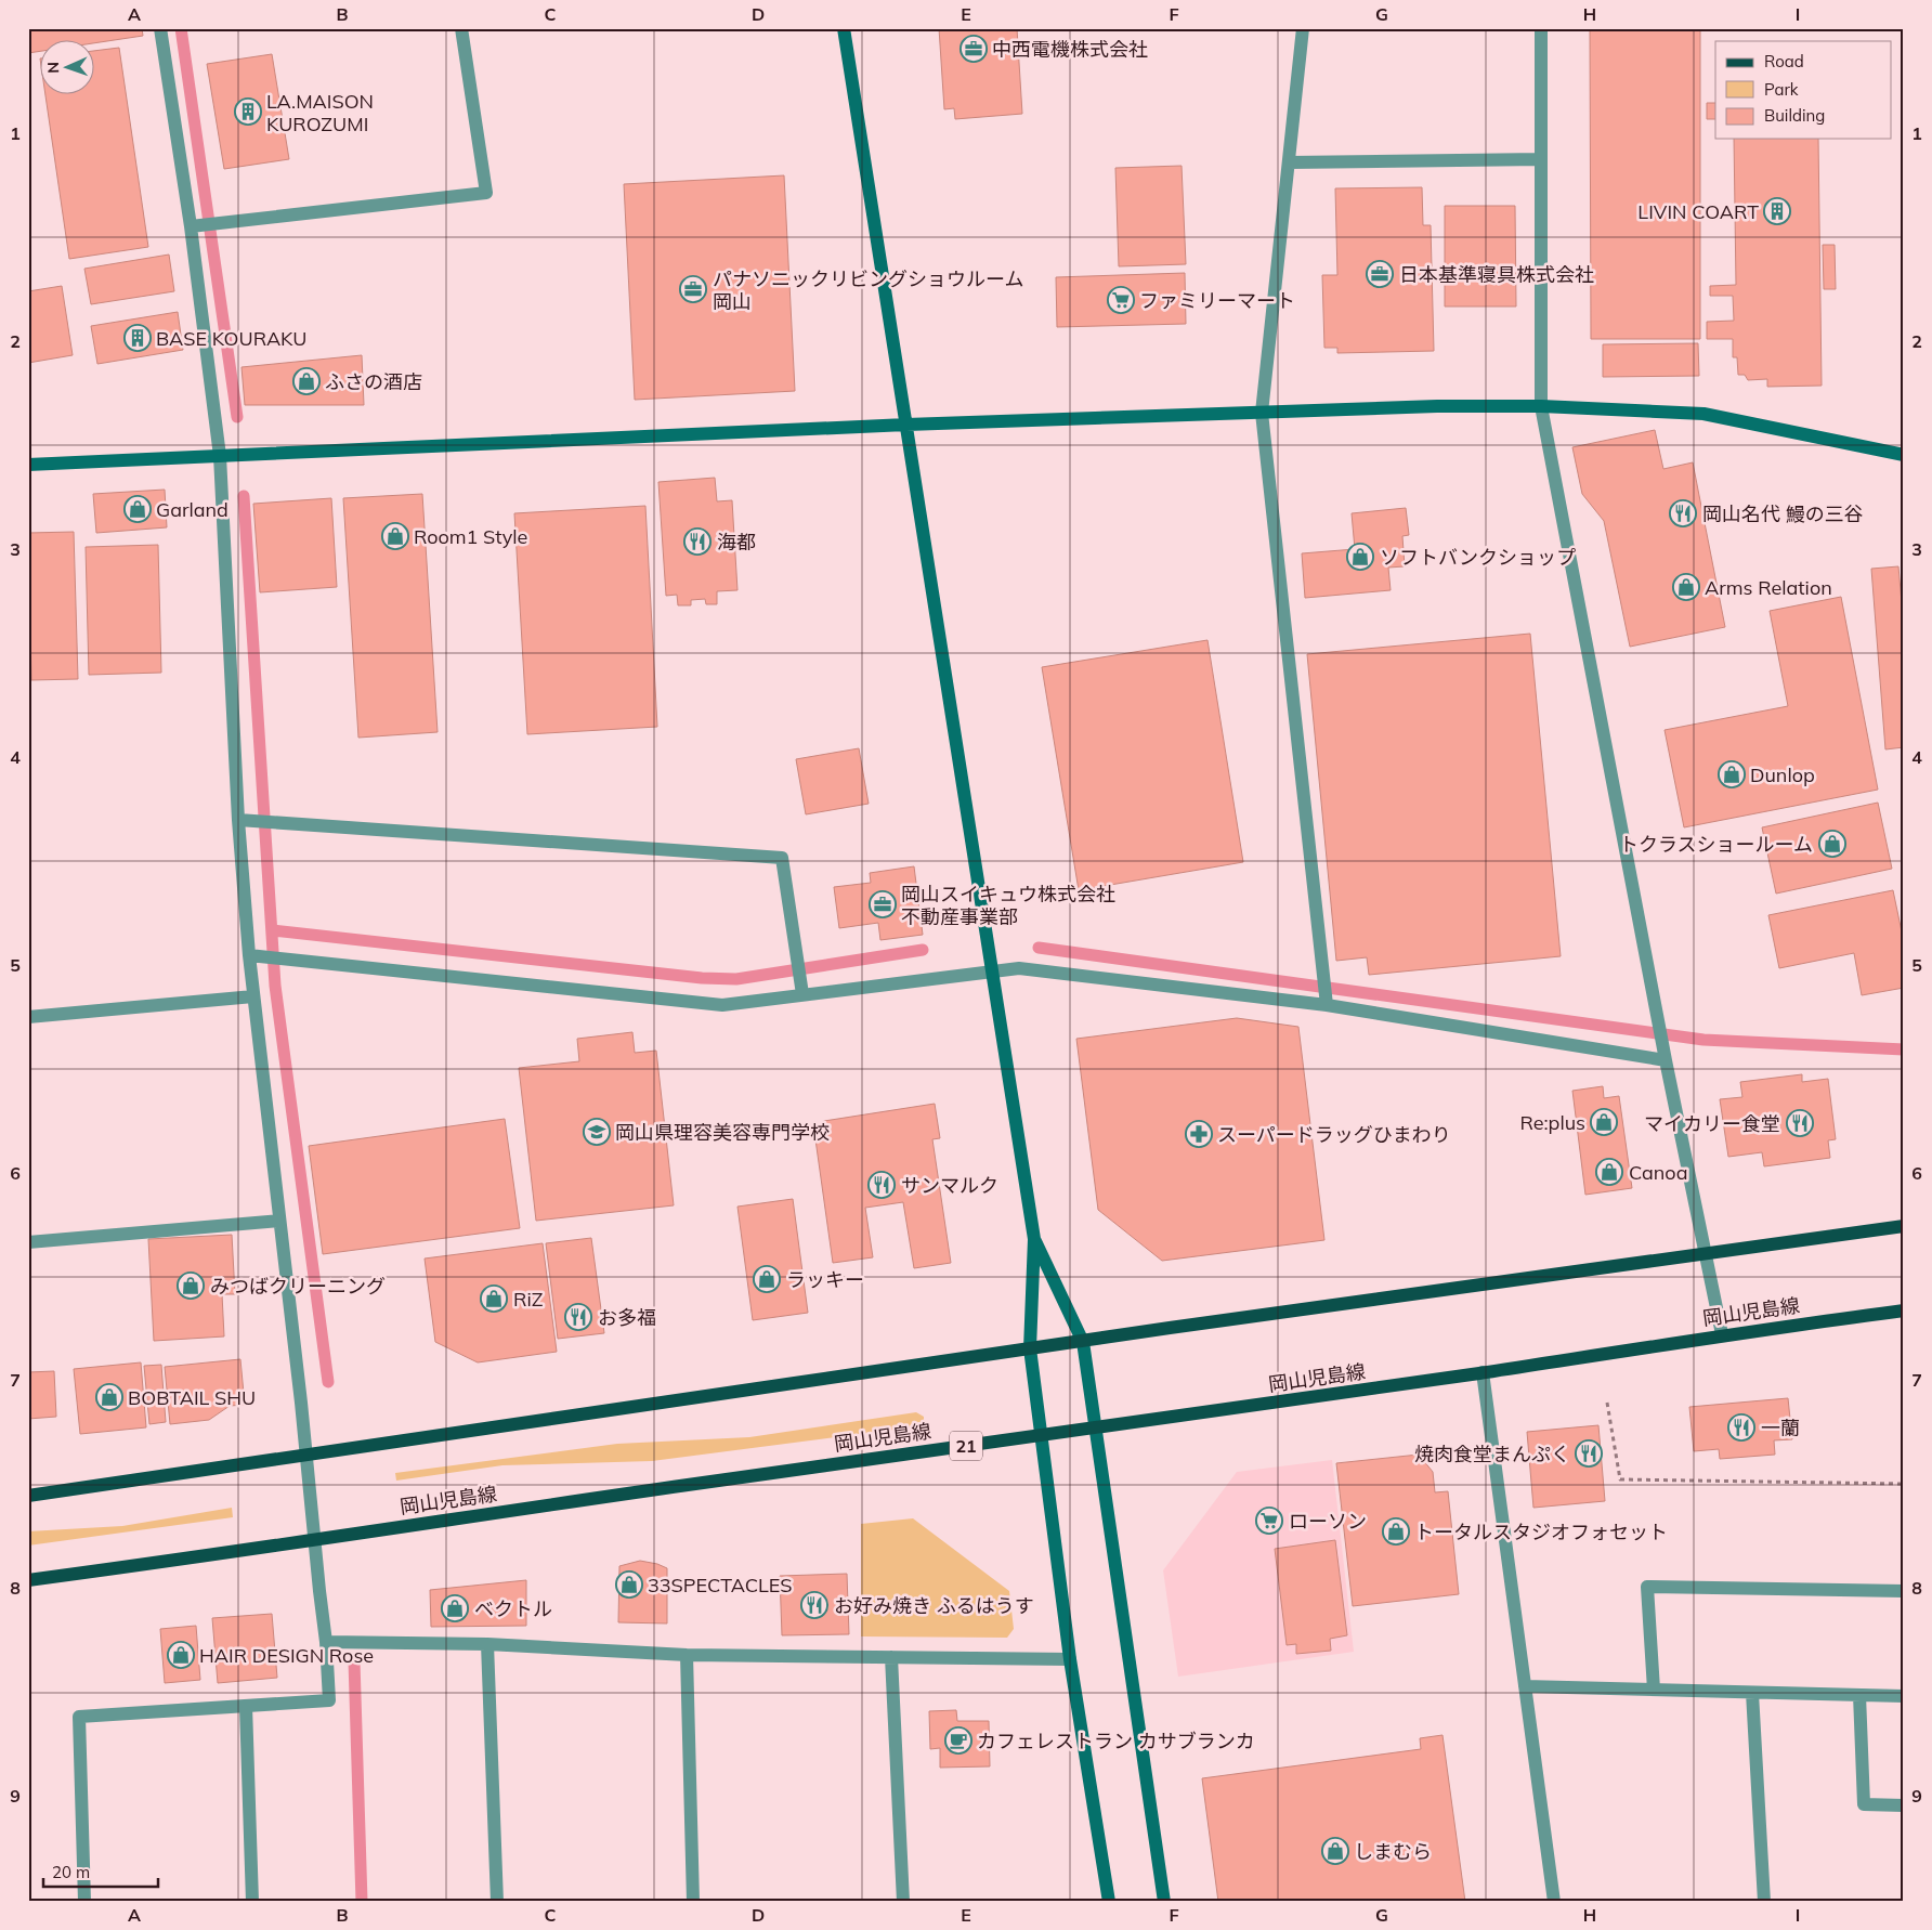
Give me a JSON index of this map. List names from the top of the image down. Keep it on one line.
{"streets":{"main road":["岡山児島線","21"]},"places":{"office":["中西電機株式会社","日本基準寝具株式会社","パナソニックリビングショウルーム 岡山","岡山スイキュウ株式会社 不動産事業部"],"building":["LA.MAISON KUROZUMI","LIVIN COART","BASE KOURAKU"],"supermarket":["ファミリーマート","ローソン"],"shop":["ふさの酒店","Garland","Room1 Style","ソフトバンクショップ","Arms Relation","Dunlop","トクラスショールーム","Re:plus","Canoa","ラッキー","みつばクリーニング","RiZ","BOBTAIL SHU","トータルスタジオフォセット","33SPECTACLES","ベクトル","HAIR DESIGN Rose","しまむら"],"restaurant":["岡山名代 鰻の三谷","海都","マイカリー食堂","サンマルク","お多福","一蘭","焼肉食堂まんぷく","お好み焼き ふるはうす"],"school or university":["岡山県理容美容専門学校"],"pharmacy":["スーパードラッグひまわり"],"cafe":["カフェレストラン カサブランカ"]},"legend":["Road","Park","Building"],"scale_bar":"20 m","north":"left","grid":{"columns":["A","B","C","D","E","F","G","H","I"],"rows":["1","2","3","4","5","6","7","8","9"]}}
